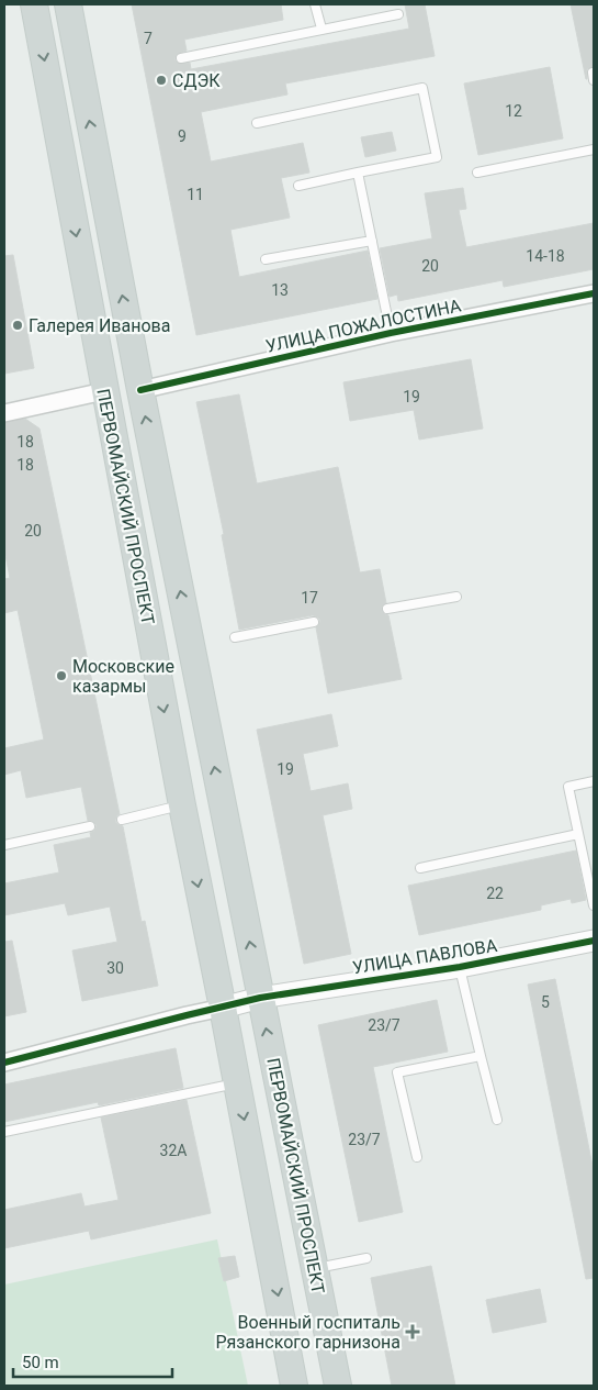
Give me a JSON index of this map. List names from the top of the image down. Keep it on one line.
{"streets":{"main road":["ПЕРВОМАЙСКИЙ ПРОСПЕКТ"],"street":["УЛИЦА ПОЖАЛОСТИНА","УЛИЦА ПАВЛОВА"]},"crossings":[["УЛИЦА ПОЖАЛОСТИНА","ПЕРВОМАЙСКИЙ ПРОСПЕКТ"],["ПЕРВОМАЙСКИЙ ПРОСПЕКТ","УЛИЦА ПАВЛОВА"]],"places":{"other":["СДЭК","Галерея Иванова","Московские казармы"],"health":["Военный госпиталь Рязанского гарнизона"]},"house_numbers":["7","12","9","11","14-18","20","13","19","18","18","20","17","19","22","30","5","23/7","23/7","32А"],"scale_bar":"50 m"}
